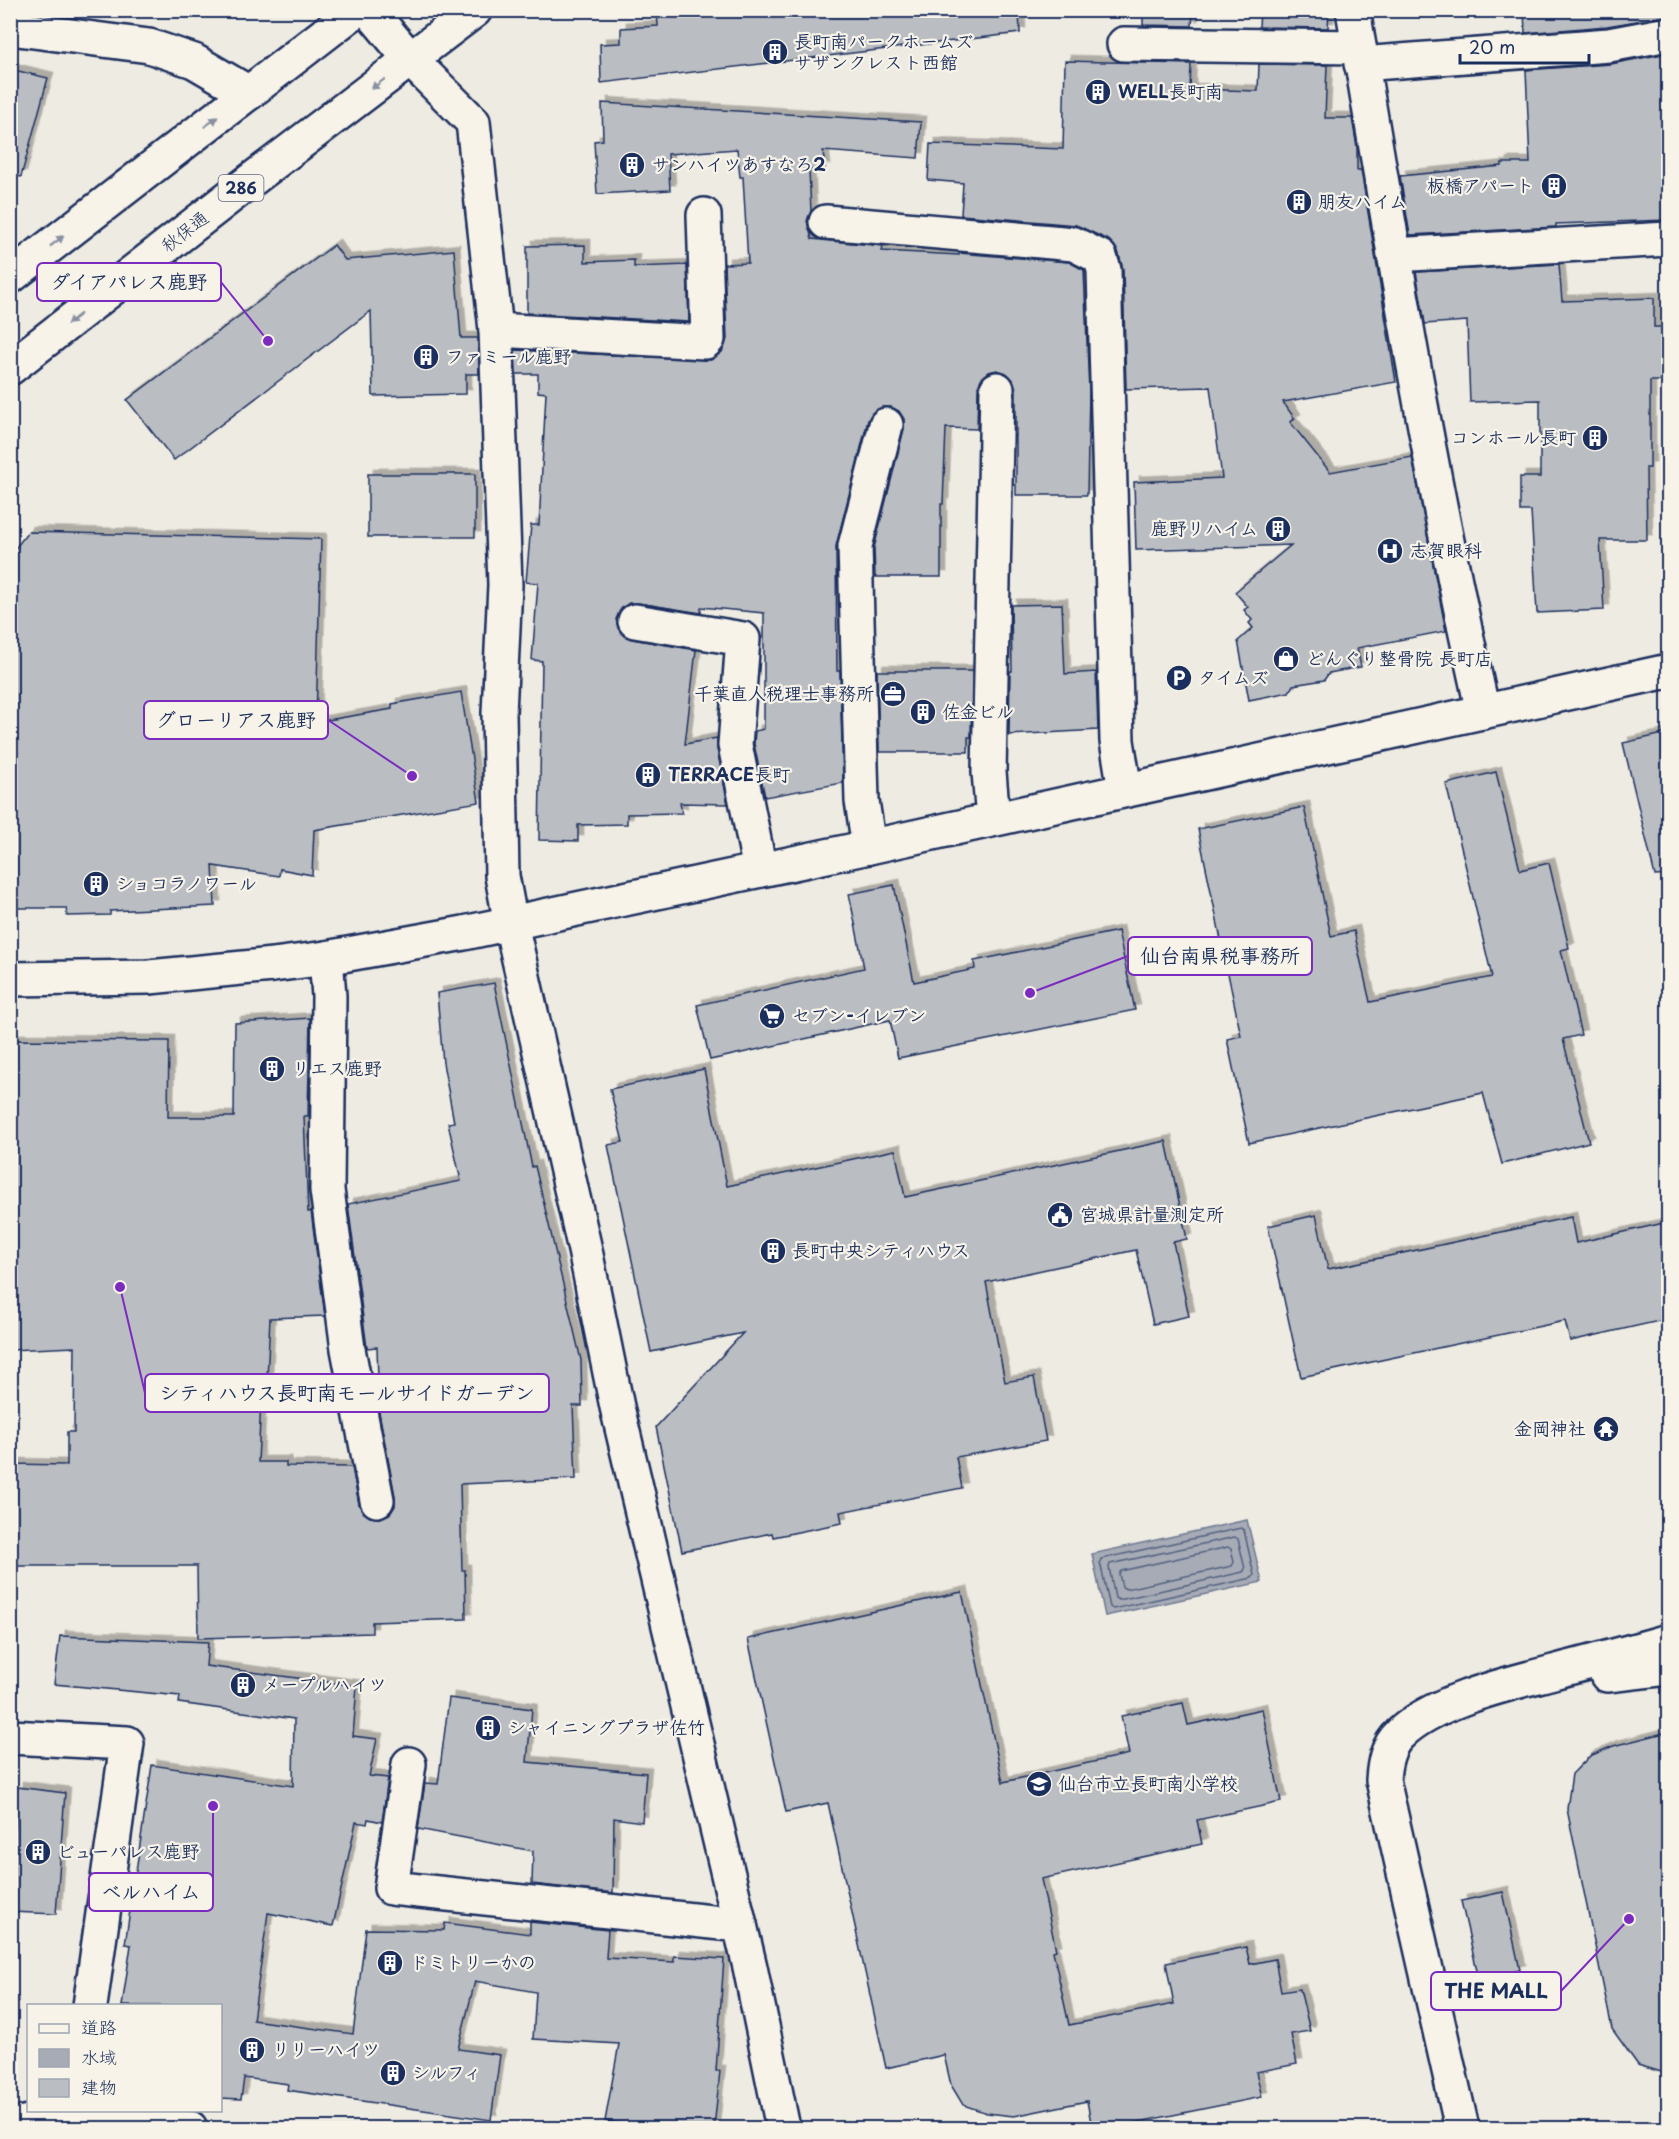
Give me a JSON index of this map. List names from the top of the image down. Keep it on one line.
{"streets":{"main road":["286","秋保通"]},"places":{"building":["長町南パークホームズ サザンクレスト西館","WELL長町南","サンハイツあすなろ2","板橋アパート","朋友ハイム","ファミール鹿野","コンホール長町","鹿野リハイム","佐金ビル","TERRACE長町","ショコラノワール","リエス鹿野","長町中央シティハウス","メープルハイツ","シャイニングプラザ佐竹","ビューパレス鹿野","ドミトリーかの","リリーハイツ","シルフィ"],"other":["ダイアパレス鹿野","グローリアス鹿野","仙台南県税事務所","シティハウス長町南モールサイドガーデン","ベルハイム","THE MALL"],"hospital":["志賀眼科"],"shop":["どんぐり整骨院 長町店"],"parking":["タイムズ"],"office":["千葉直人税理士事務所"],"supermarket":["セブン-イレブン"],"public building":["宮城県計量測定所"],"temple":["金岡神社"],"school or university":["仙台市立長町南小学校"]},"legend":["道路","水域","建物"],"scale_bar":"20 m"}
